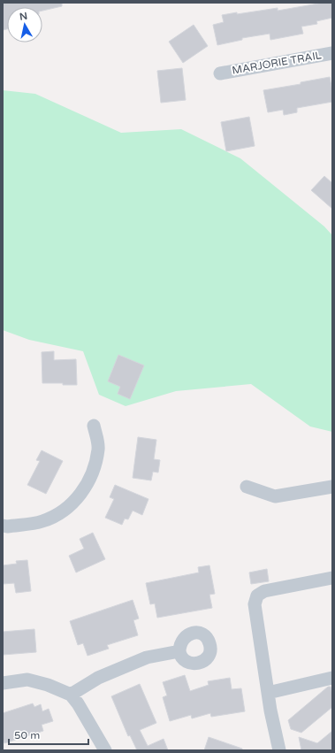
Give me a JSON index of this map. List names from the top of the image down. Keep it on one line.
{"streets":{"street":["MARJORIE TRAIL"]},"scale_bar":"50 m","north":"top"}
